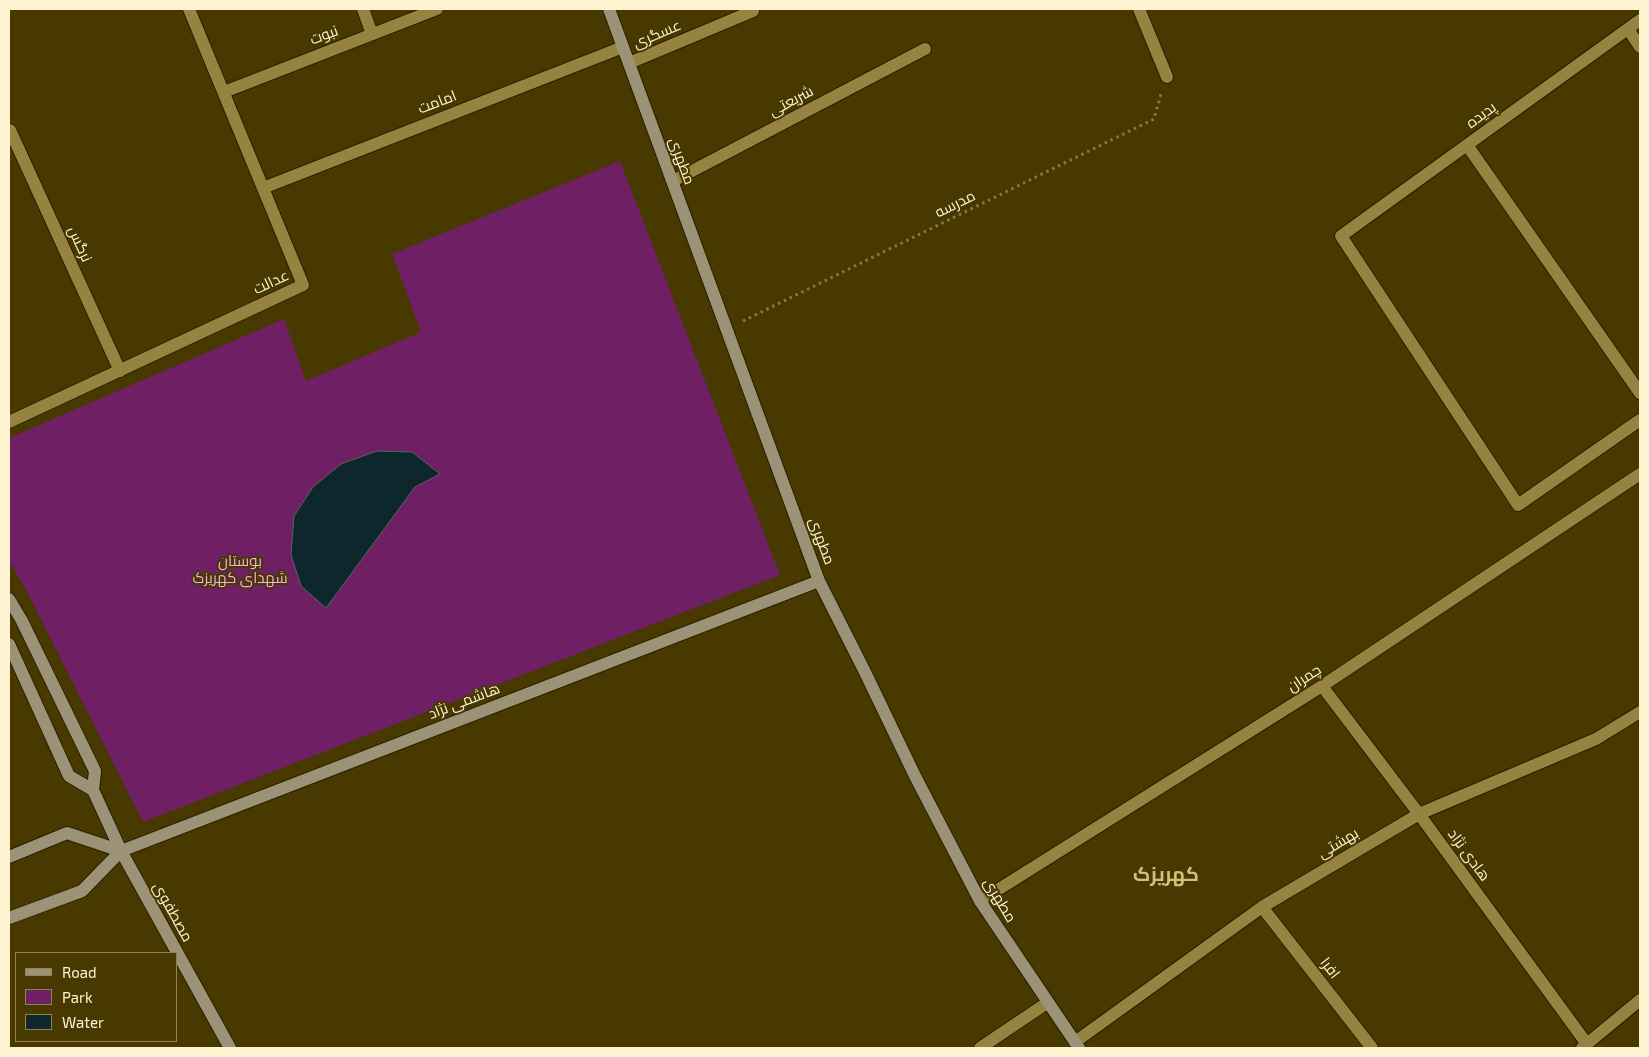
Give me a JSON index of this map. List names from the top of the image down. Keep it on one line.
{"streets":{"street":["عسگری","نبوت","شریعتی","امامت","پدیده","مطهری","نرگس","عدالت","چمران","هاشمی نژاد","بهشتی","هادی نژاد","مصطفوی","افرا"],"path":["مدرسه"]},"crossings":[["عسگری","مطهری"],["نبوت","عدالت"],["شریعتی","مطهری"],["امامت","مطهری"],["امامت","عدالت"],["مطهری","مدرسه"],["مطهری","چمران"],["مطهری","هاشمی نژاد"],["مطهری","بهشتی"],["نرگس","عدالت"],["چمران","هادی نژاد"],["هاشمی نژاد","مصطفوی"],["بهشتی","هادی نژاد"],["بهشتی","افرا"]],"districts":["کهریزک"],"parks":["بوستان شهدای کهریزک"],"legend":["Road","Park","Water"]}
